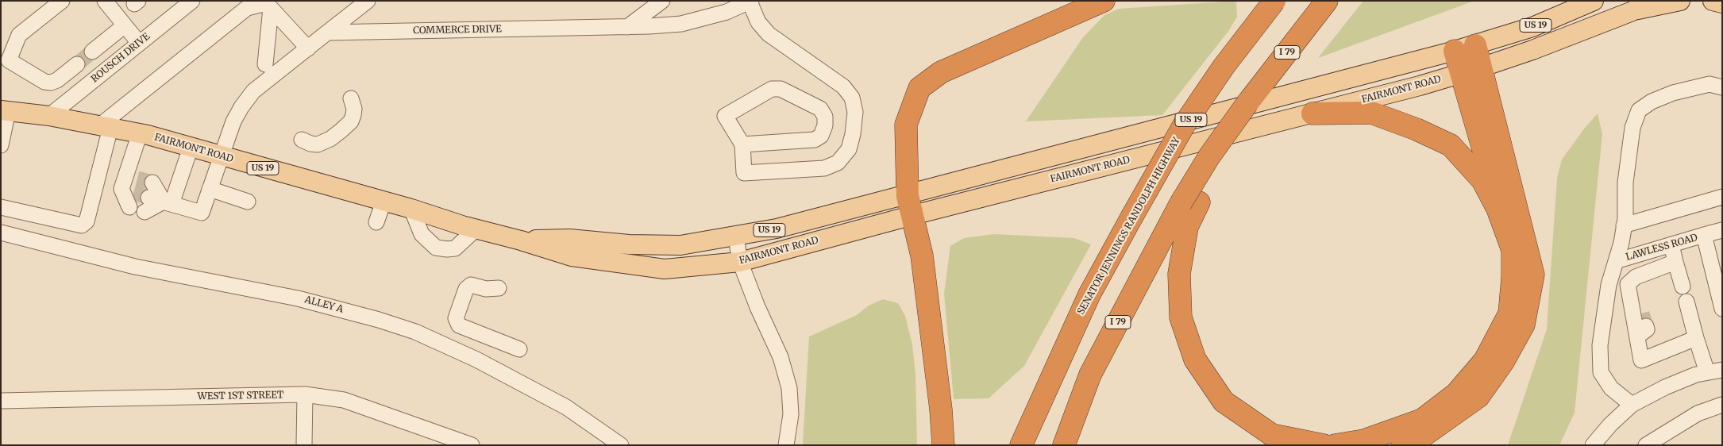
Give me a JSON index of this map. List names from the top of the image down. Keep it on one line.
{"streets":{"highway":["I 79","SENATOR JENNINGS RANDOLPH HIGHWAY"],"main road":["US 19","FAIRMONT ROAD"],"street":["COMMERCE DRIVE","ROUSCH DRIVE","LAWLESS ROAD","ALLEY A","WEST 1ST STREET"]},"crossings":[["ROUSCH DRIVE","FAIRMONT ROAD"]]}
